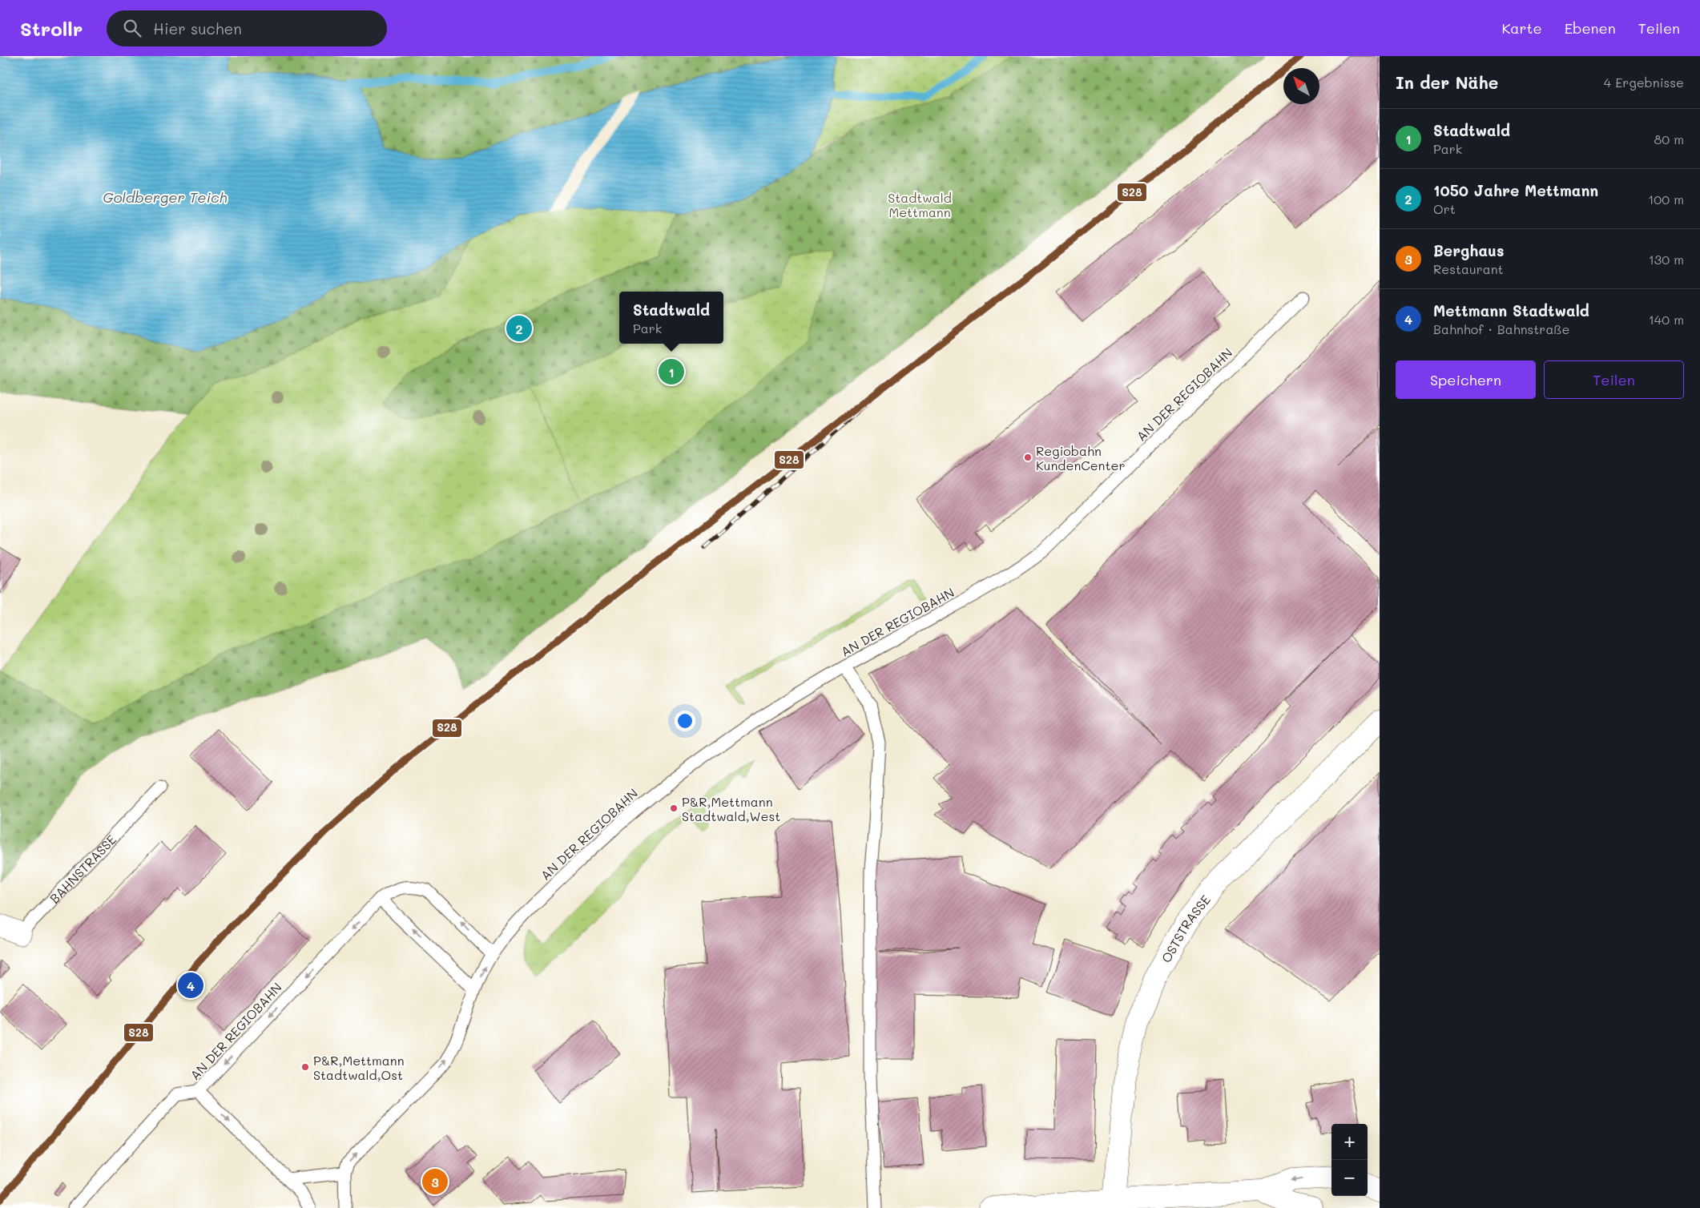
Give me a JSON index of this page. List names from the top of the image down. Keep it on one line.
{"streets":{"street":["OSTSTRASSE"],"lane":["AN DER REGIOBAHN","BAHNSTRASSE"]},"water":["Goldberger Teich"],"parks":["Stadtwald Mettmann"],"places":["Regiobahn KundenCenter","P&R,Mettmann Stadtwald,West","P&R,Mettmann Stadtwald,Ost"],"lines":["transit line S28"],"north":"top left","page":{"header":"Strollr","search":"Hier suchen","nav":["Karte","Ebenen","Teilen"],"heading":["In der Nähe","4 Ergebnisse"],"list":[{"mark":"1","name":"Stadtwald","note":"Park","value":"80 m"},{"mark":"2","name":"1050 Jahre Mettmann","note":"Ort","value":"100 m"},{"mark":"3","name":"Berghaus","note":"Restaurant","value":"130 m"},{"mark":"4","name":"Mettmann Stadtwald","note":"Bahnhof · Bahnstraße","value":"140 m"}],"popup":["Stadtwald","Park"],"pins":["2","1","4","3"],"buttons":["Speichern","Teilen"],"map_buttons":["+","−"]}}
